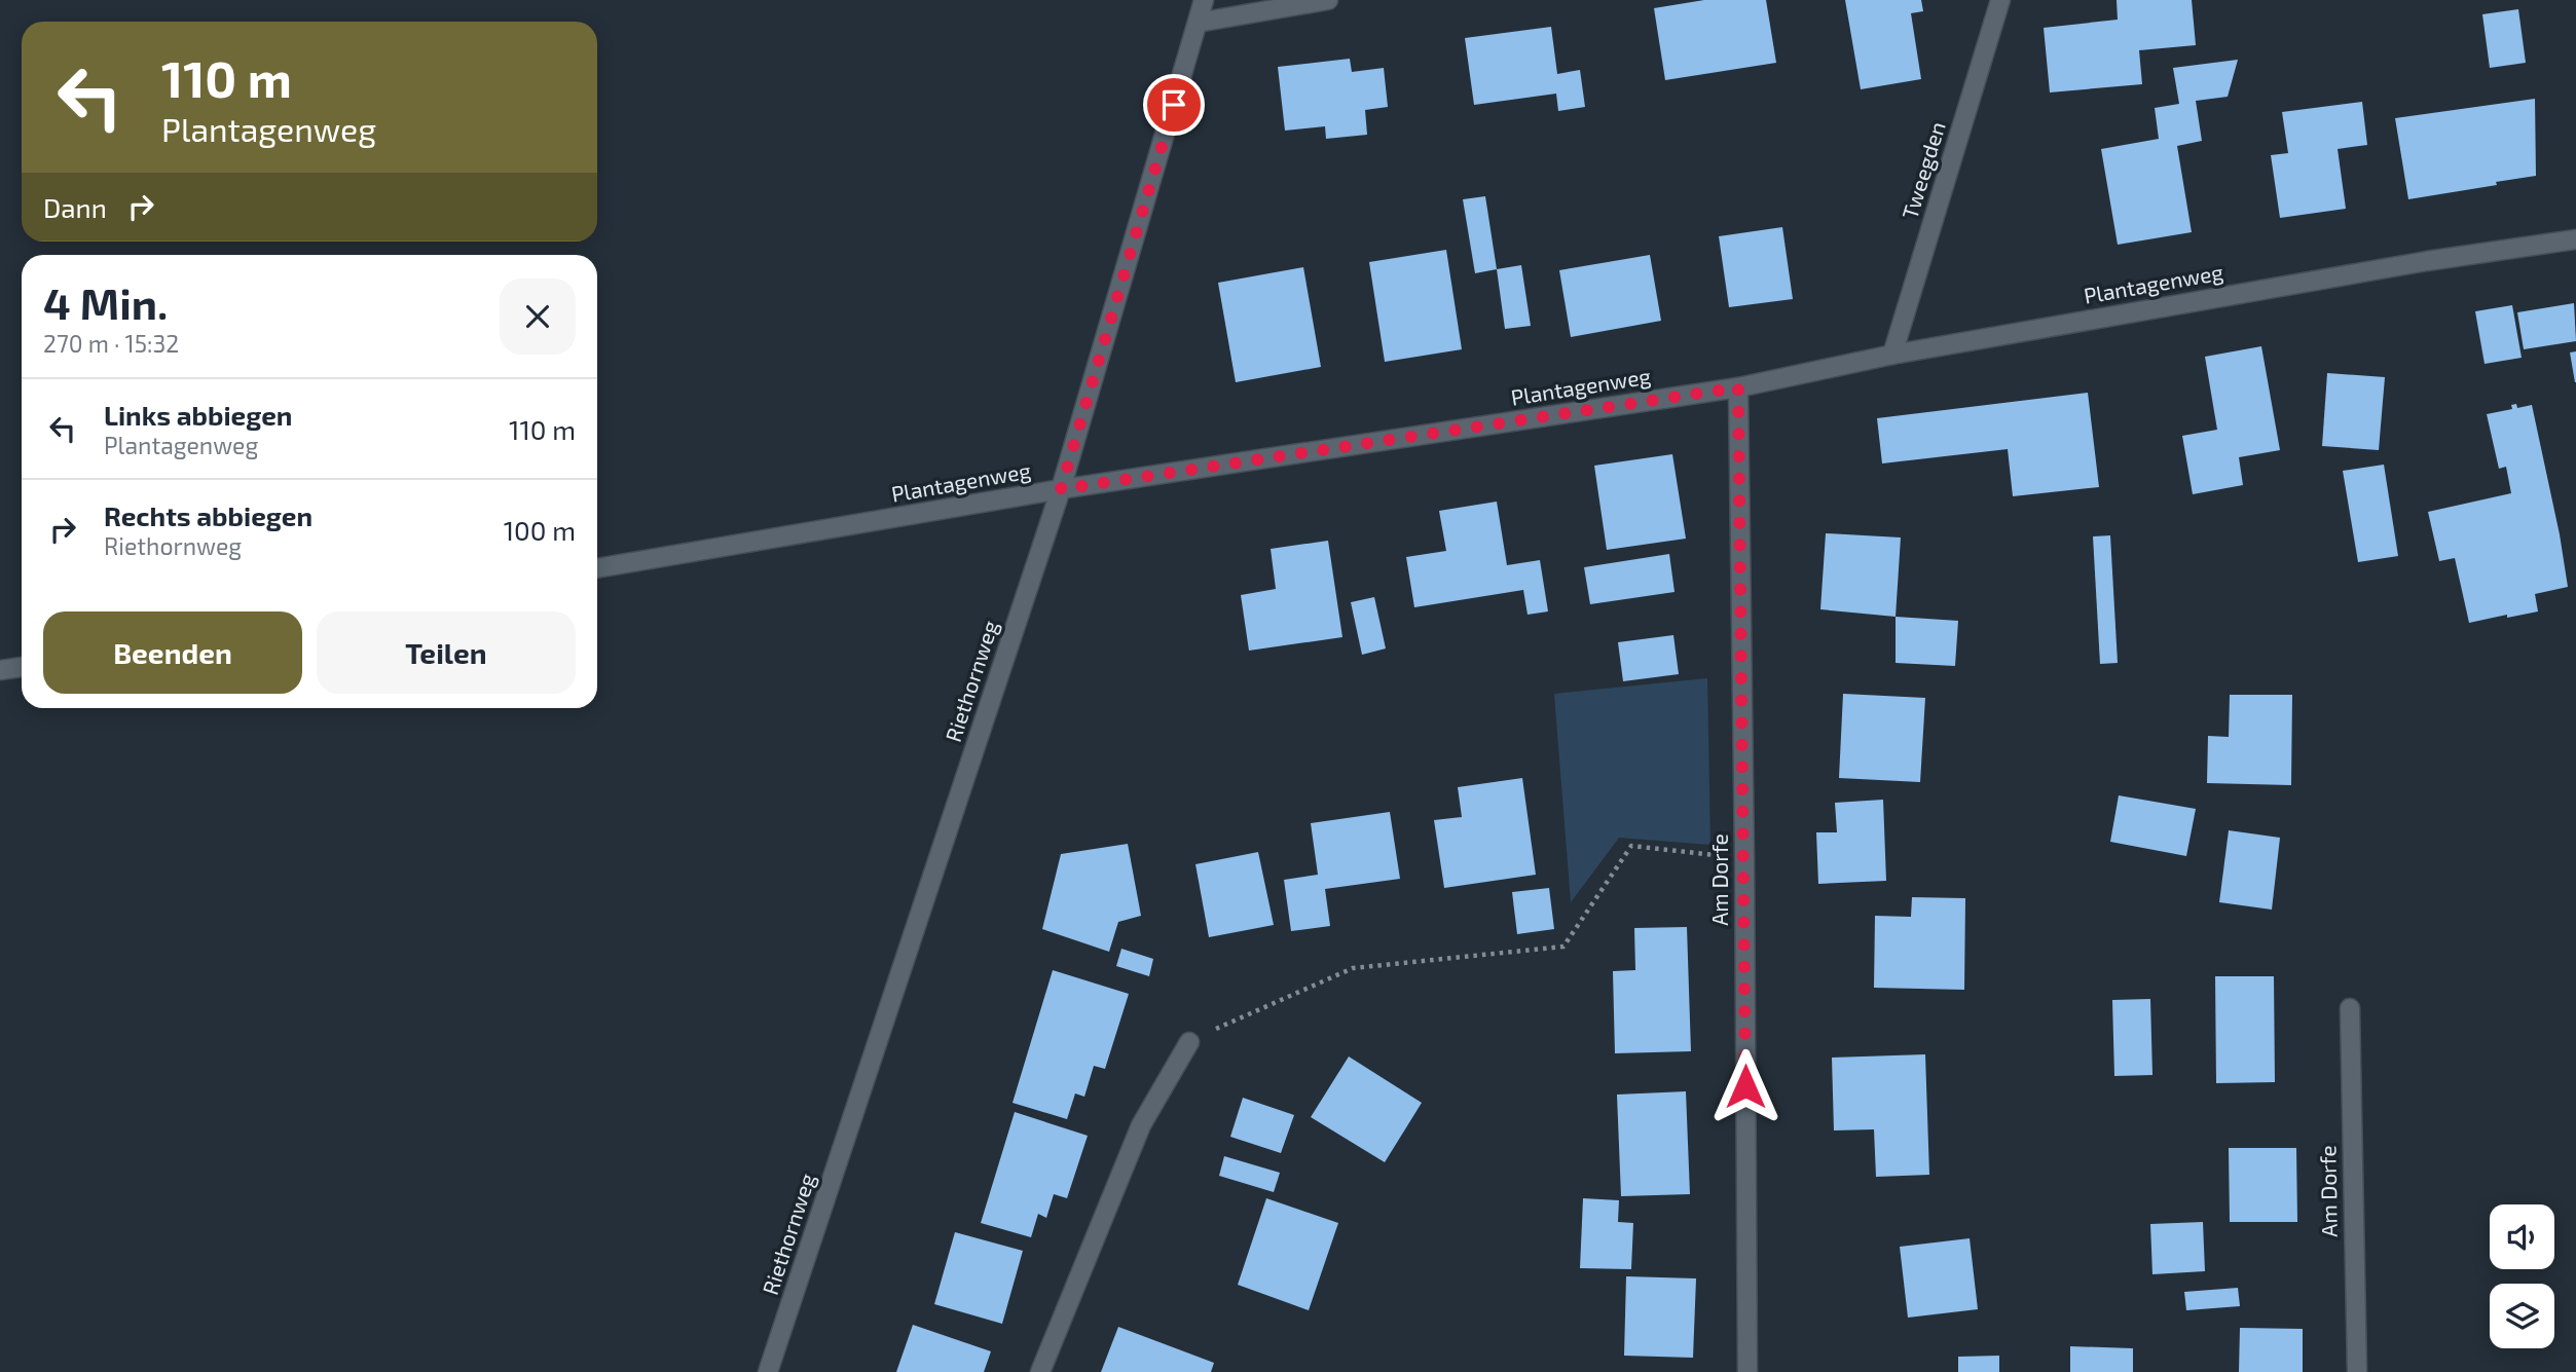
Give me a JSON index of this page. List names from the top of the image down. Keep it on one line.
{"streets":{"street":["Tweegden","Plantagenweg","Riethornweg","Am Dorfe"]},"crossings":[["Tweegden","Plantagenweg"],["Plantagenweg","Riethornweg"],["Plantagenweg","Am Dorfe"]],"page":{"turn":["110 m","Plantagenweg"],"then":"Dann","heading":["4 Min.","270 m · 15:32"],"list":[{"name":"Links abbiegen","note":"Plantagenweg","value":"110 m"},{"name":"Rechts abbiegen","note":"Riethornweg","value":"100 m"}],"buttons":["Beenden","Teilen"]}}
